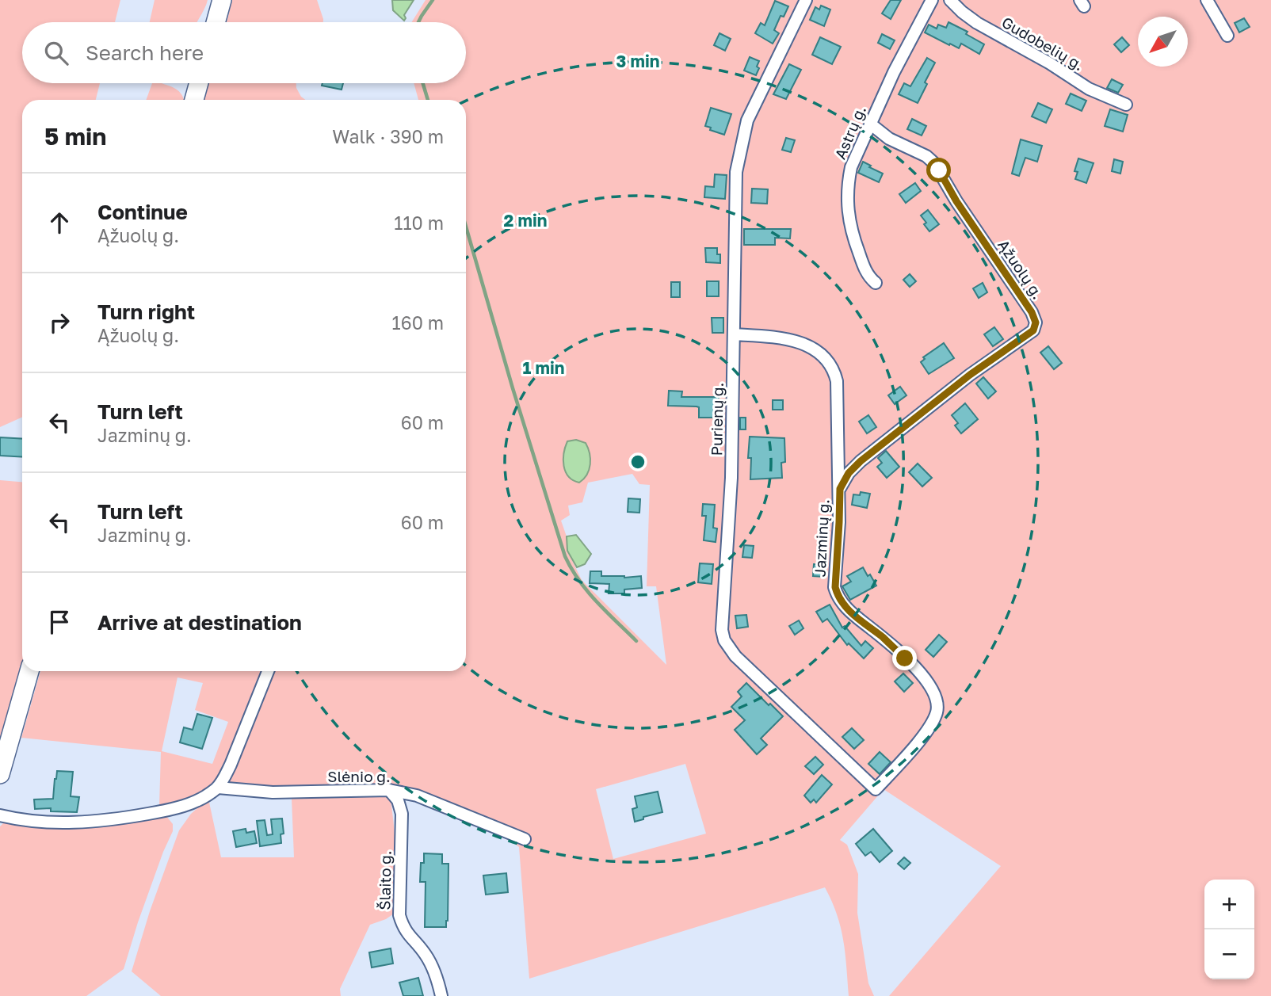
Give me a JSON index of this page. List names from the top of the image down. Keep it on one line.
{"streets":{"street":["Gudobelių g.","Astrų g.","Ąžuolų g.","Purienų g.","Jazminų g.","Slėnio g.","Šlaito g."]},"crossings":[["Astrų g.","Ąžuolų g."],["Ąžuolų g.","Jazminų g."],["Purienų g.","Jazminų g."],["Slėnio g.","Šlaito g."]],"north":"bottom left","page":{"search":"Search here","heading":["5 min","Walk · 390 m"],"list":[["Continue","Ąžuolų g.","110 m"],["Turn right","Ąžuolų g.","160 m"],["Turn left","Jazminų g.","60 m"],["Turn left","Jazminų g.","60 m"],"Arrive at destination"],"map_buttons":["+","−"]},"rings":["3 min","2 min","1 min"]}
